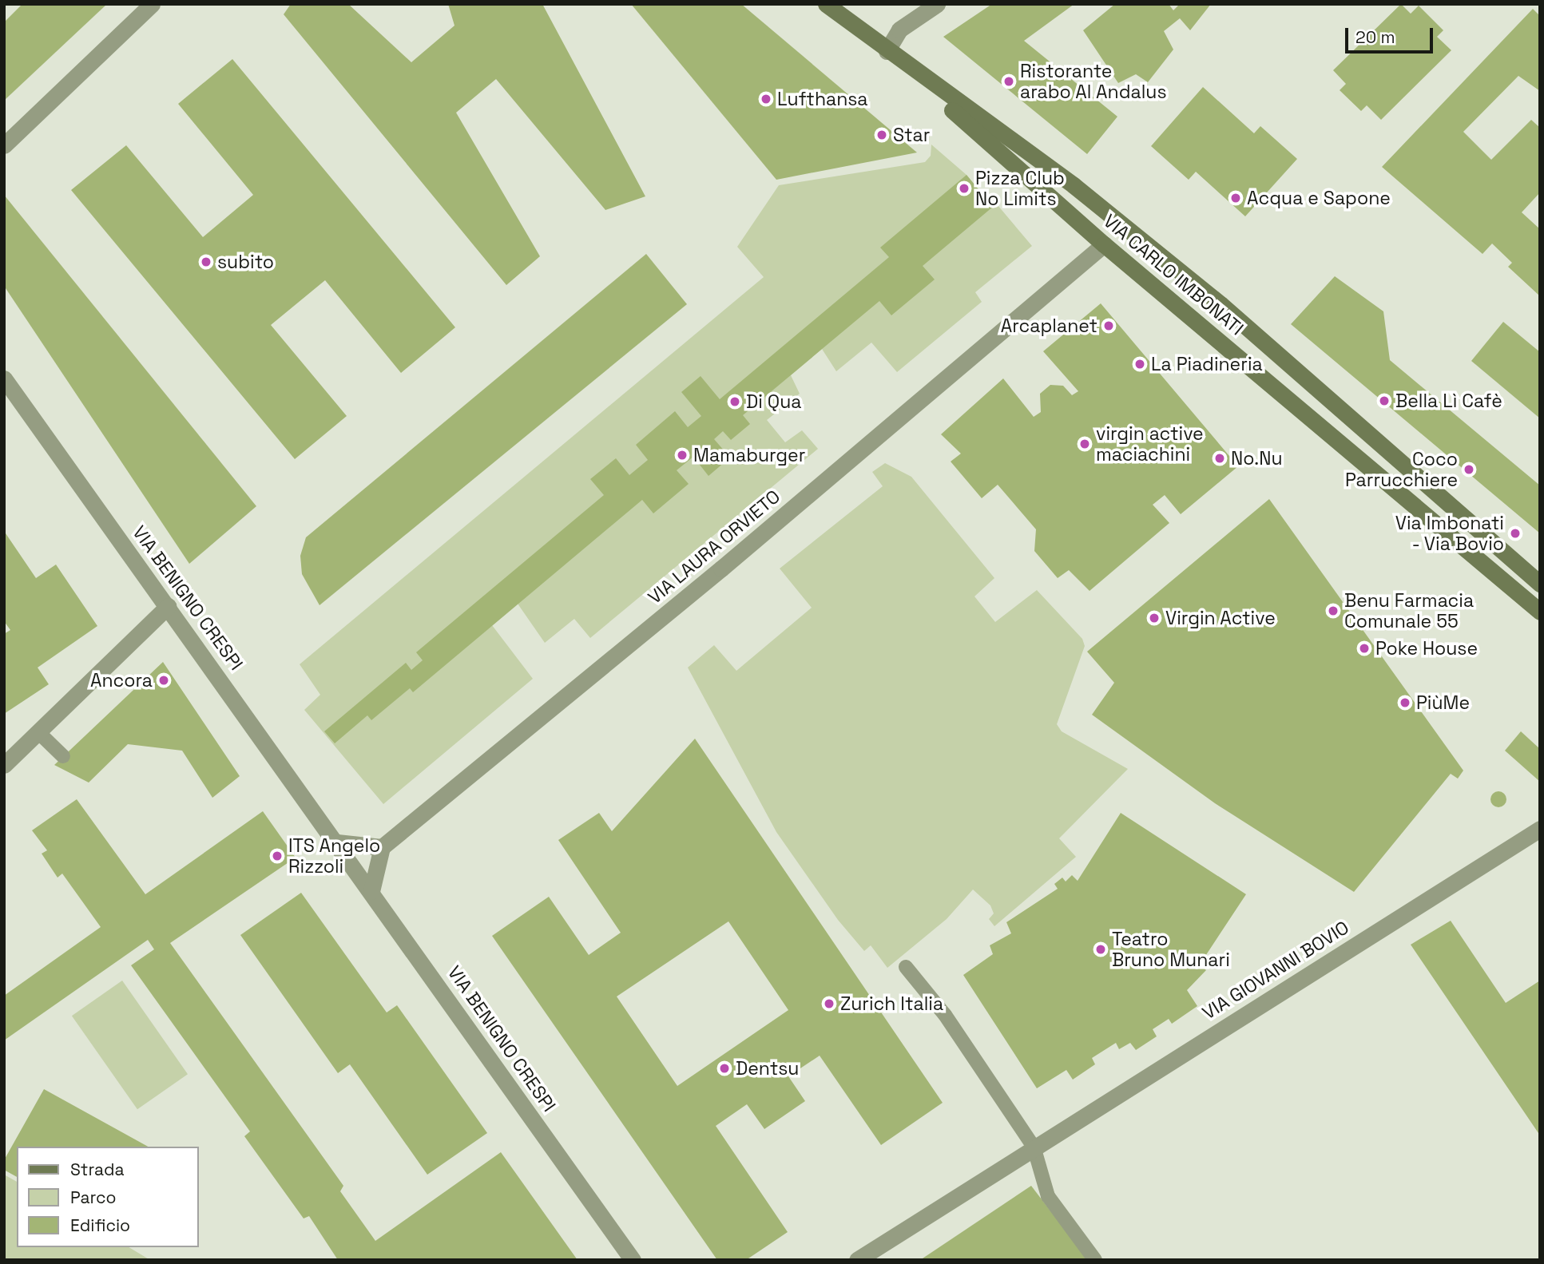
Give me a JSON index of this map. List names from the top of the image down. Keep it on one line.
{"streets":{"main road":["VIA CARLO IMBONATI"],"street":["VIA LAURA ORVIETO","VIA BENIGNO CRESPI","VIA GIOVANNI BOVIO"]},"crossings":[["VIA CARLO IMBONATI","VIA LAURA ORVIETO"]],"places":["Ristorante arabo Al Andalus","Lufthansa","Star","Pizza Club No Limits","Acqua e Sapone","subito","Arcaplanet","La Piadineria","Bella Lì Cafè","Di Qua","virgin active maciachini","Mamaburger","No.Nu","Coco Parrucchiere","Via Imbonati - Via Bovio","Benu Farmacia Comunale 55","Virgin Active","Poke House","Ancora","PiùMe","ITS Angelo Rizzoli","Teatro Bruno Munari","Zurich Italia","Dentsu"],"legend":["Strada","Parco","Edificio"],"scale_bar":"20 m"}
